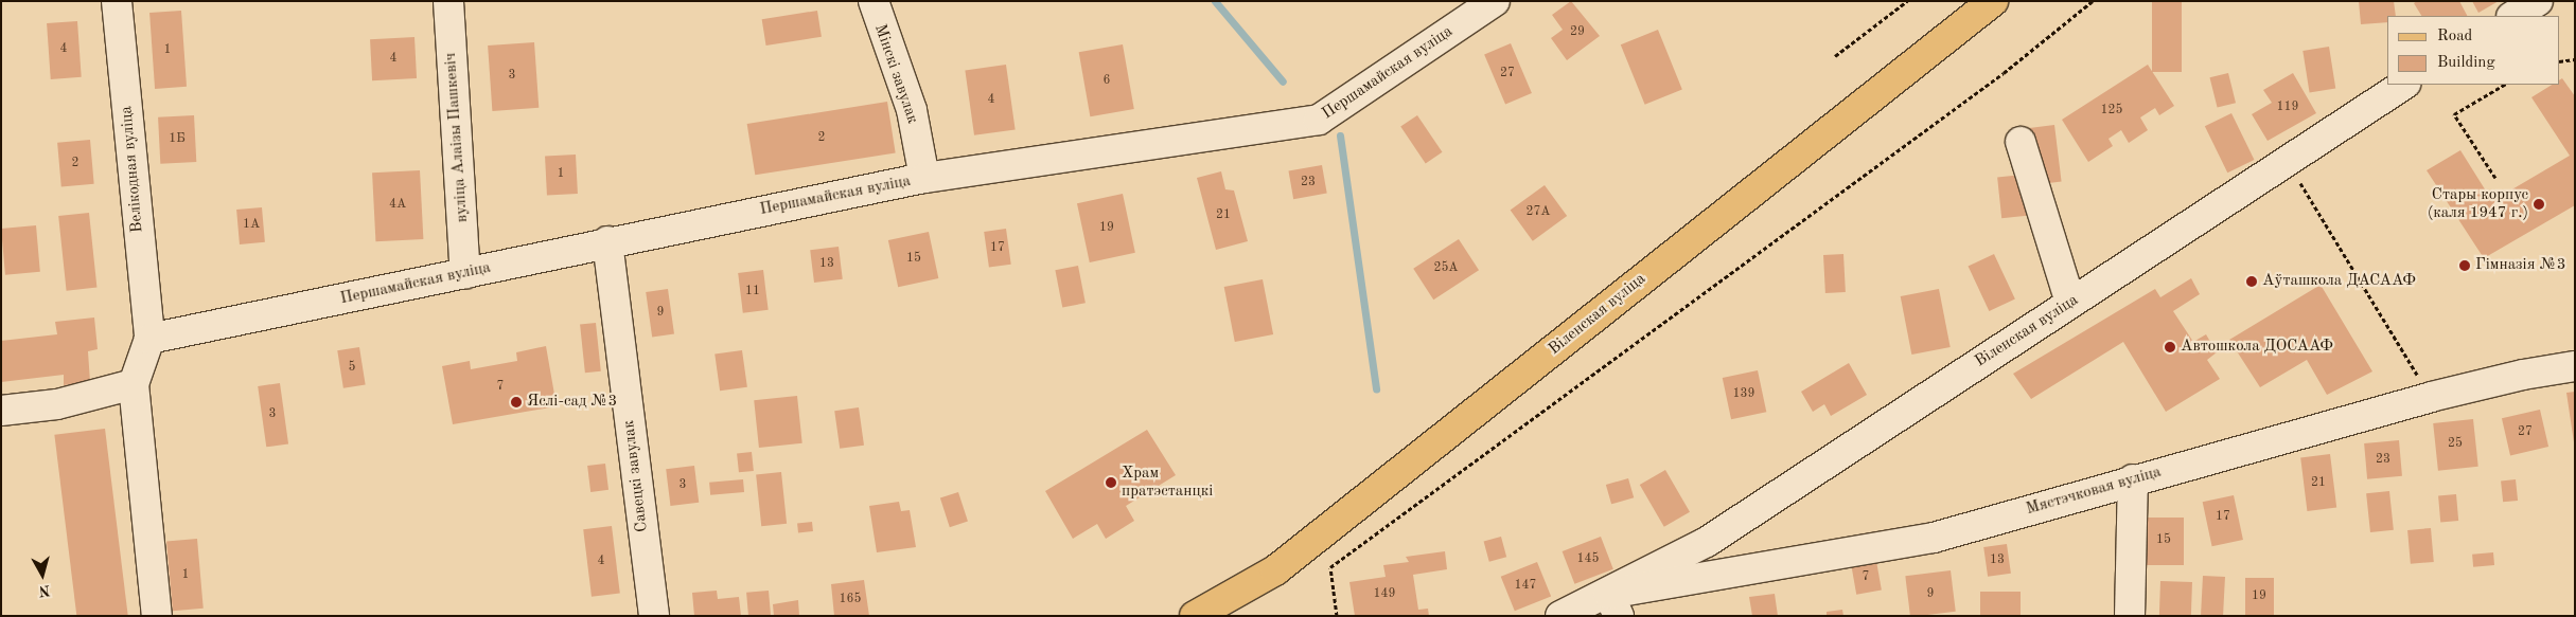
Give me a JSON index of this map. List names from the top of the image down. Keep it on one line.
{"streets":{"main road":["Віленская вуліца"],"street":["Першамайская вуліца","Мінскі завулак","вуліца Алаізы Пашкевіч","Велікодная вуліца","Савецкі завулак","Мястэчковая вуліца"]},"crossings":[["Першамайская вуліца","Мінскі завулак"],["Першамайская вуліца","вуліца Алаізы Пашкевіч"],["Першамайская вуліца","Велікодная вуліца"],["Першамайская вуліца","Савецкі завулак"],["Віленская вуліца","Мястэчковая вуліца"]],"places":["Стары корпус (каля 1947 г.)","Гімназія №3","Аўташкола ДАСААФ","Автошкола ДОСААФ","Яслі-сад №3","Храм пратэстанцкі"],"house_numbers":["29","4","1","4","27","3","6","4","119","125","2","1Б","2","1","23","4А","27А","21","1А","19","17","15","13","25А","11","9","5","7","139","3","27","25","23","21","3","17","15","145","13","4","1","7","147","149","9","19","165"],"legend":["Road","Building"],"north":"bottom"}
